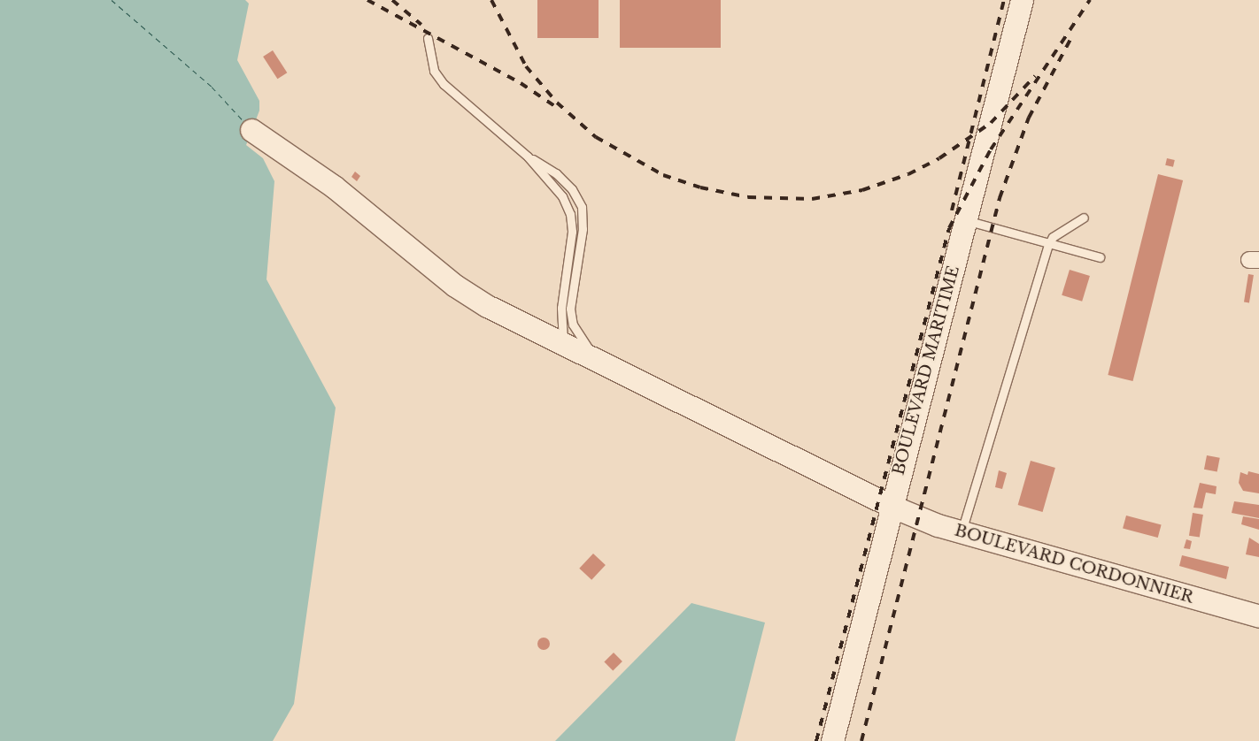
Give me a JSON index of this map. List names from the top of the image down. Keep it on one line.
{"streets":{"street":["BOULEVARD MARITIME","BOULEVARD CORDONNIER"]},"crossings":[["BOULEVARD MARITIME","BOULEVARD CORDONNIER"]]}
